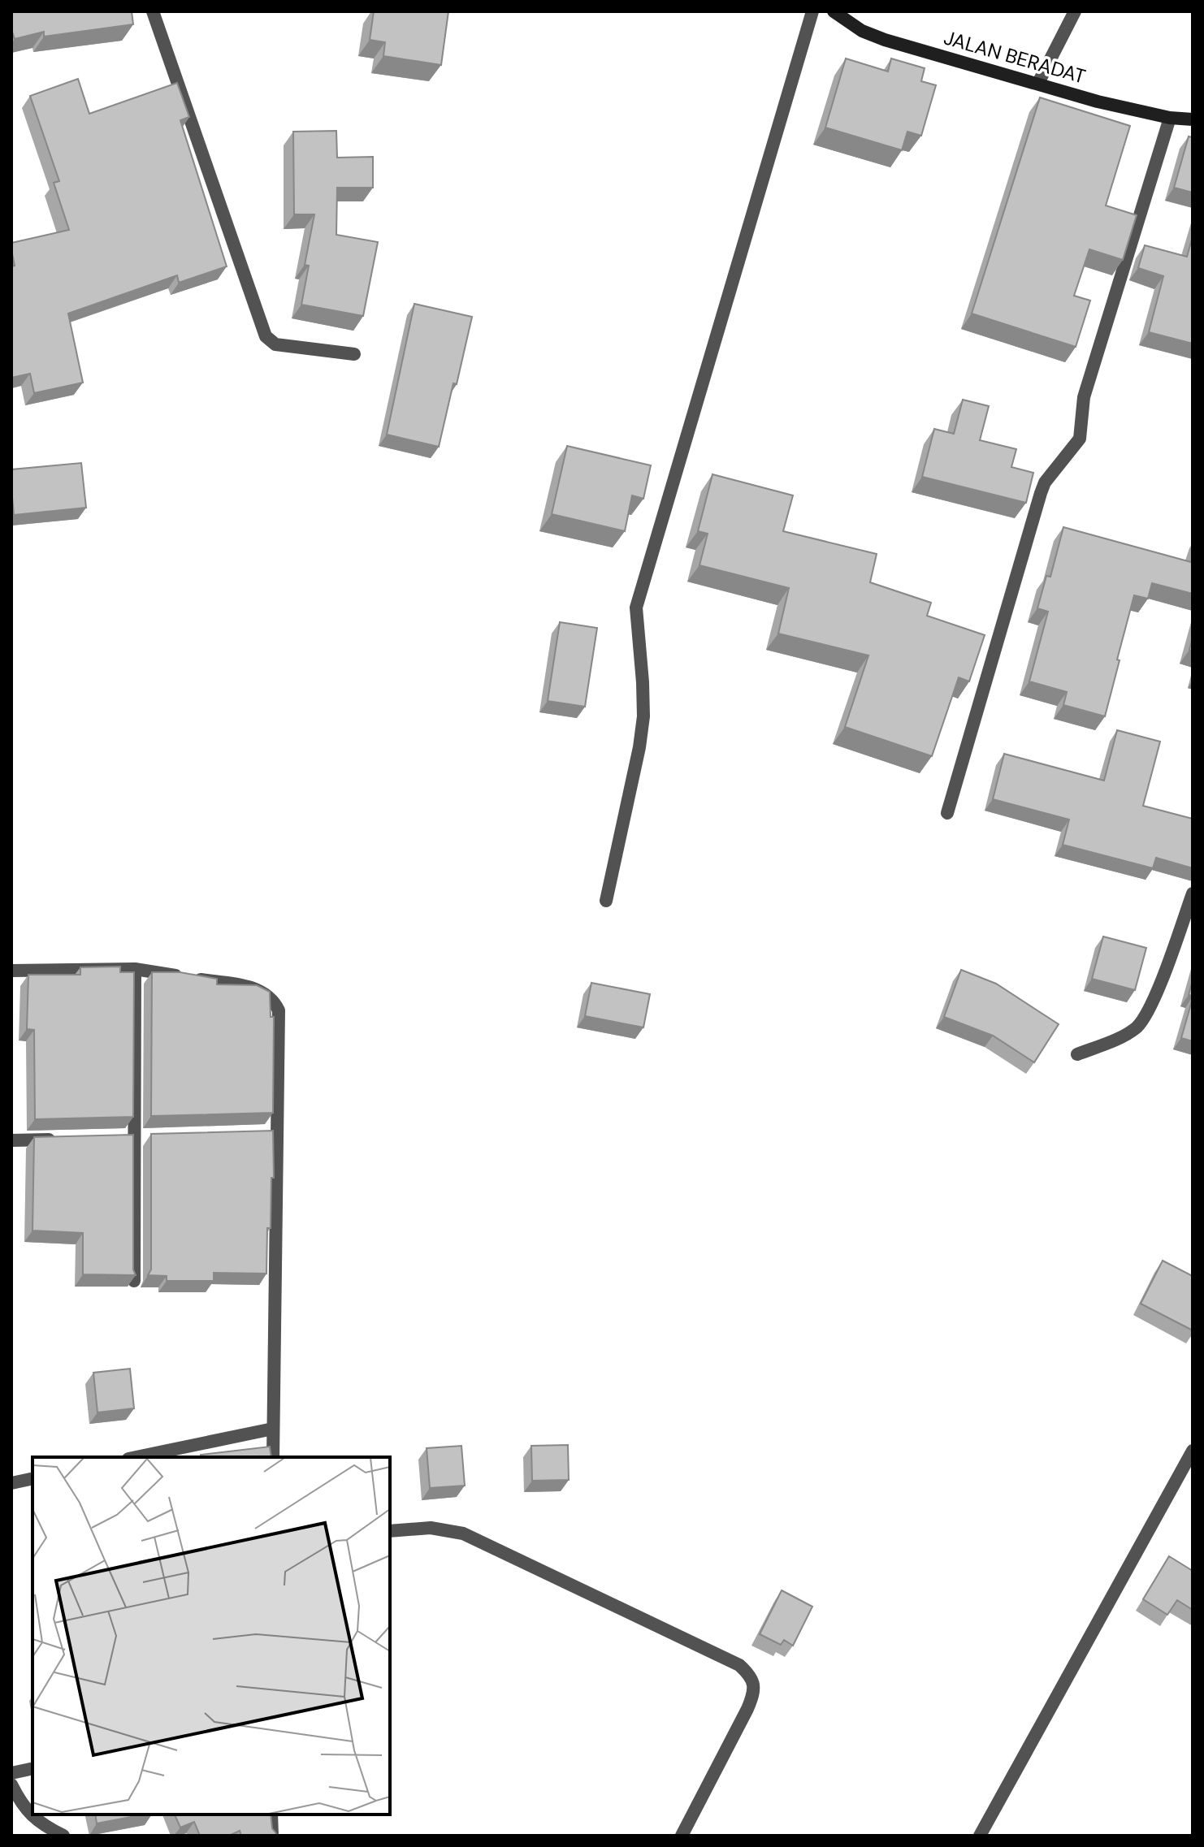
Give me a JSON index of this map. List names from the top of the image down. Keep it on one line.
{"streets":{"street":["JALAN BERADAT"]}}
